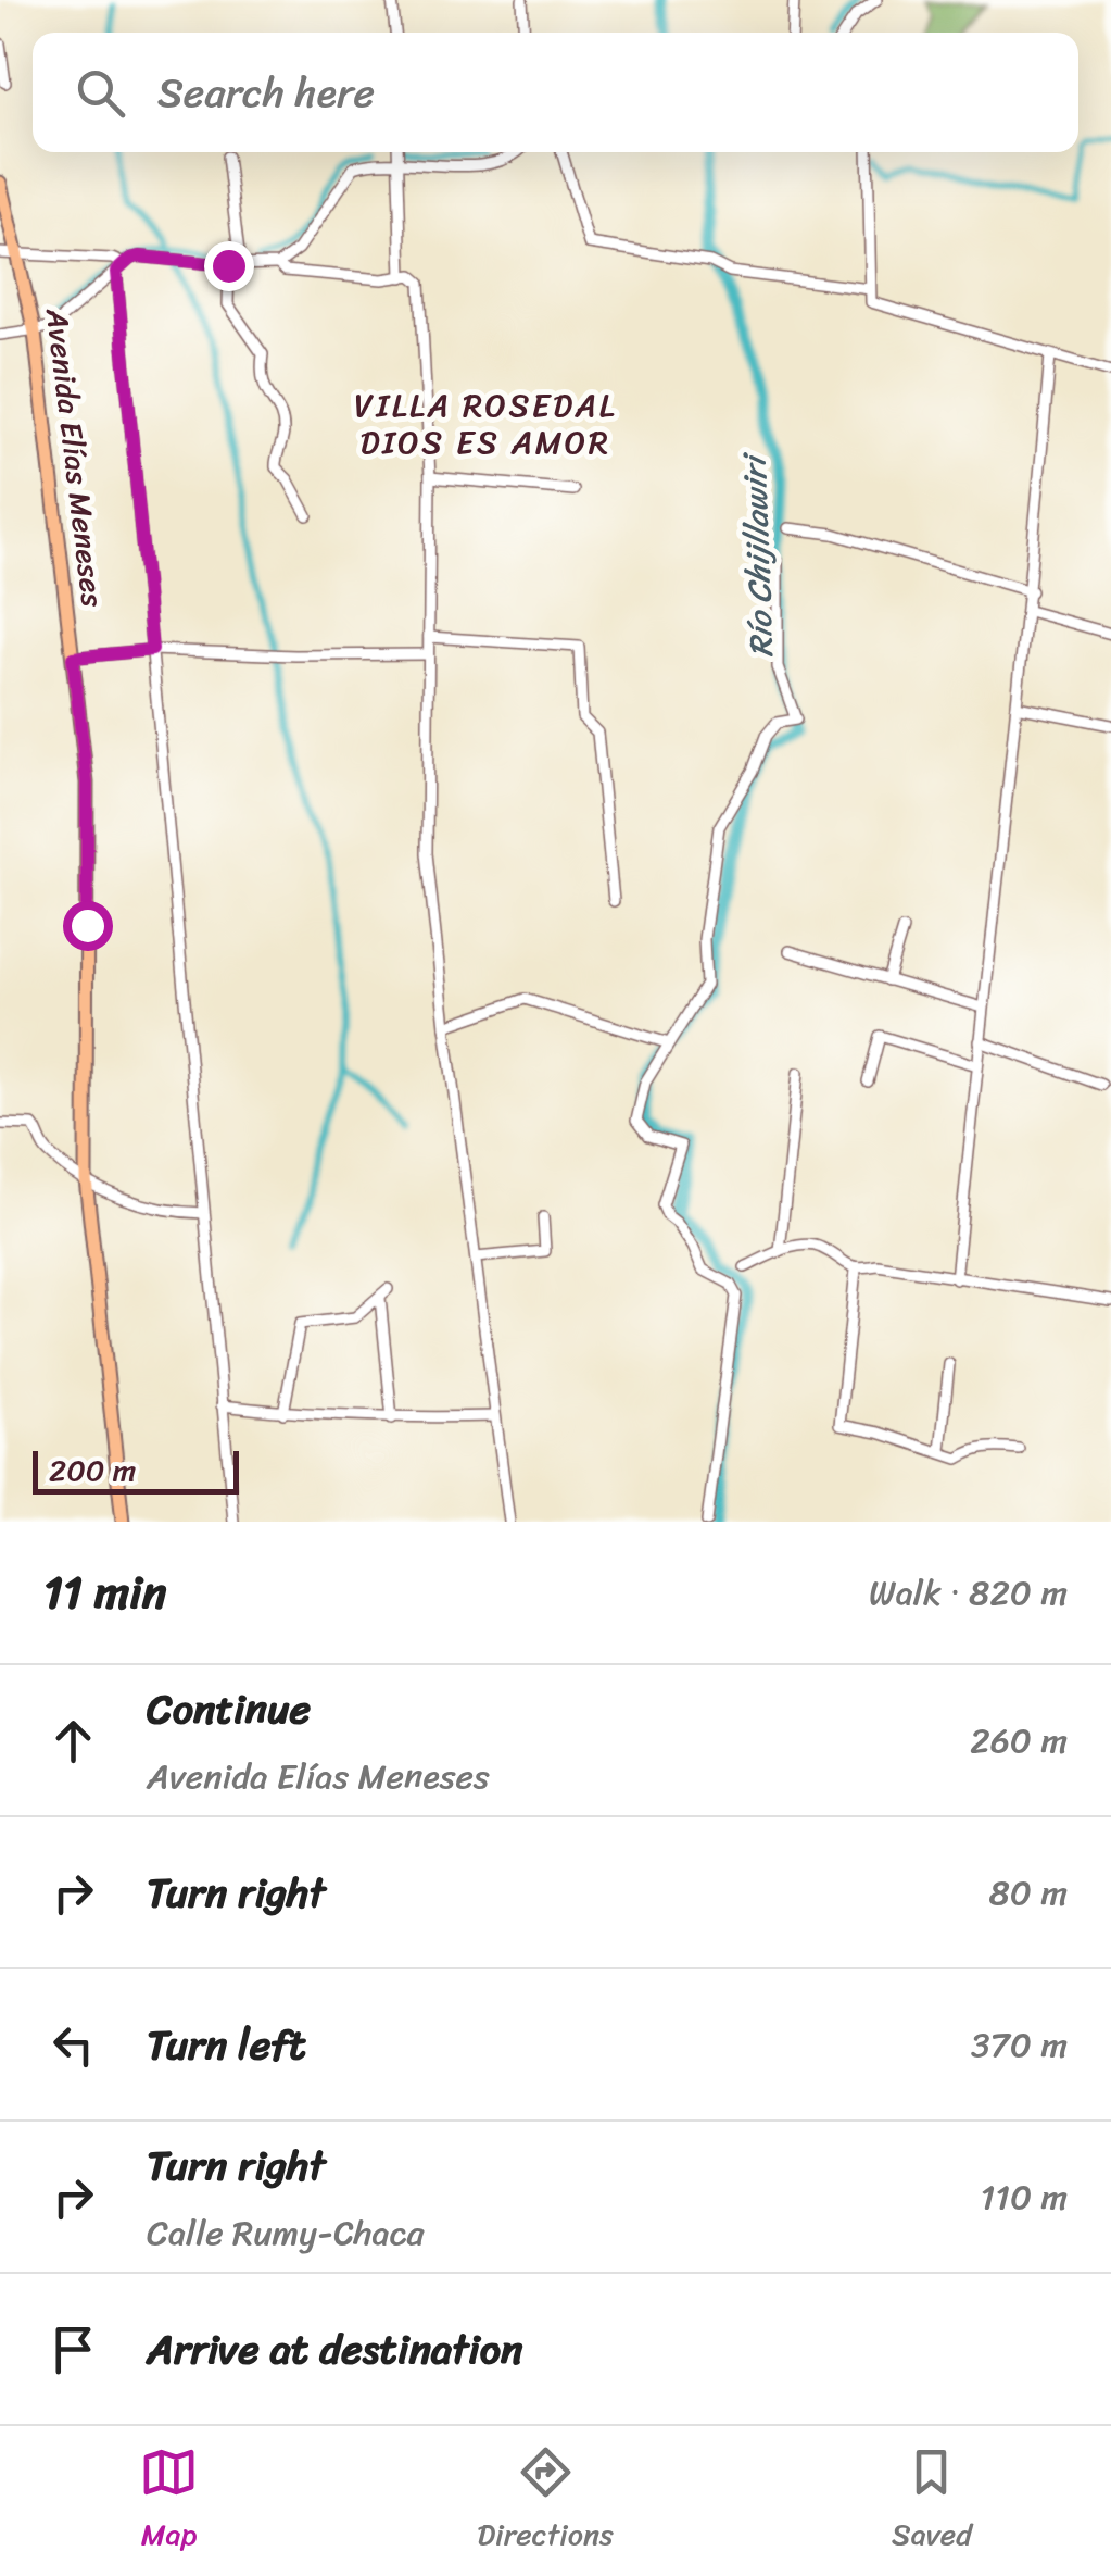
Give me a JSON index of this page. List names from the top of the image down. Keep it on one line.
{"streets":{"main road":["Avenida Elías Meneses"]},"districts":["VILLA ROSEDAL DIOS ES AMOR"],"water":["Río Chijllawiri"],"scale_bar":"200 m","page":{"search":"Search here","scale":"200 m","heading":["11 min","Walk · 820 m"],"list":[["Continue","Avenida Elías Meneses","260 m"],["Turn right","80 m"],["Turn left","370 m"],["Turn right","Calle Rumy-Chaca","110 m"],"Arrive at destination"],"nav":["Map","Directions","Saved"]}}
